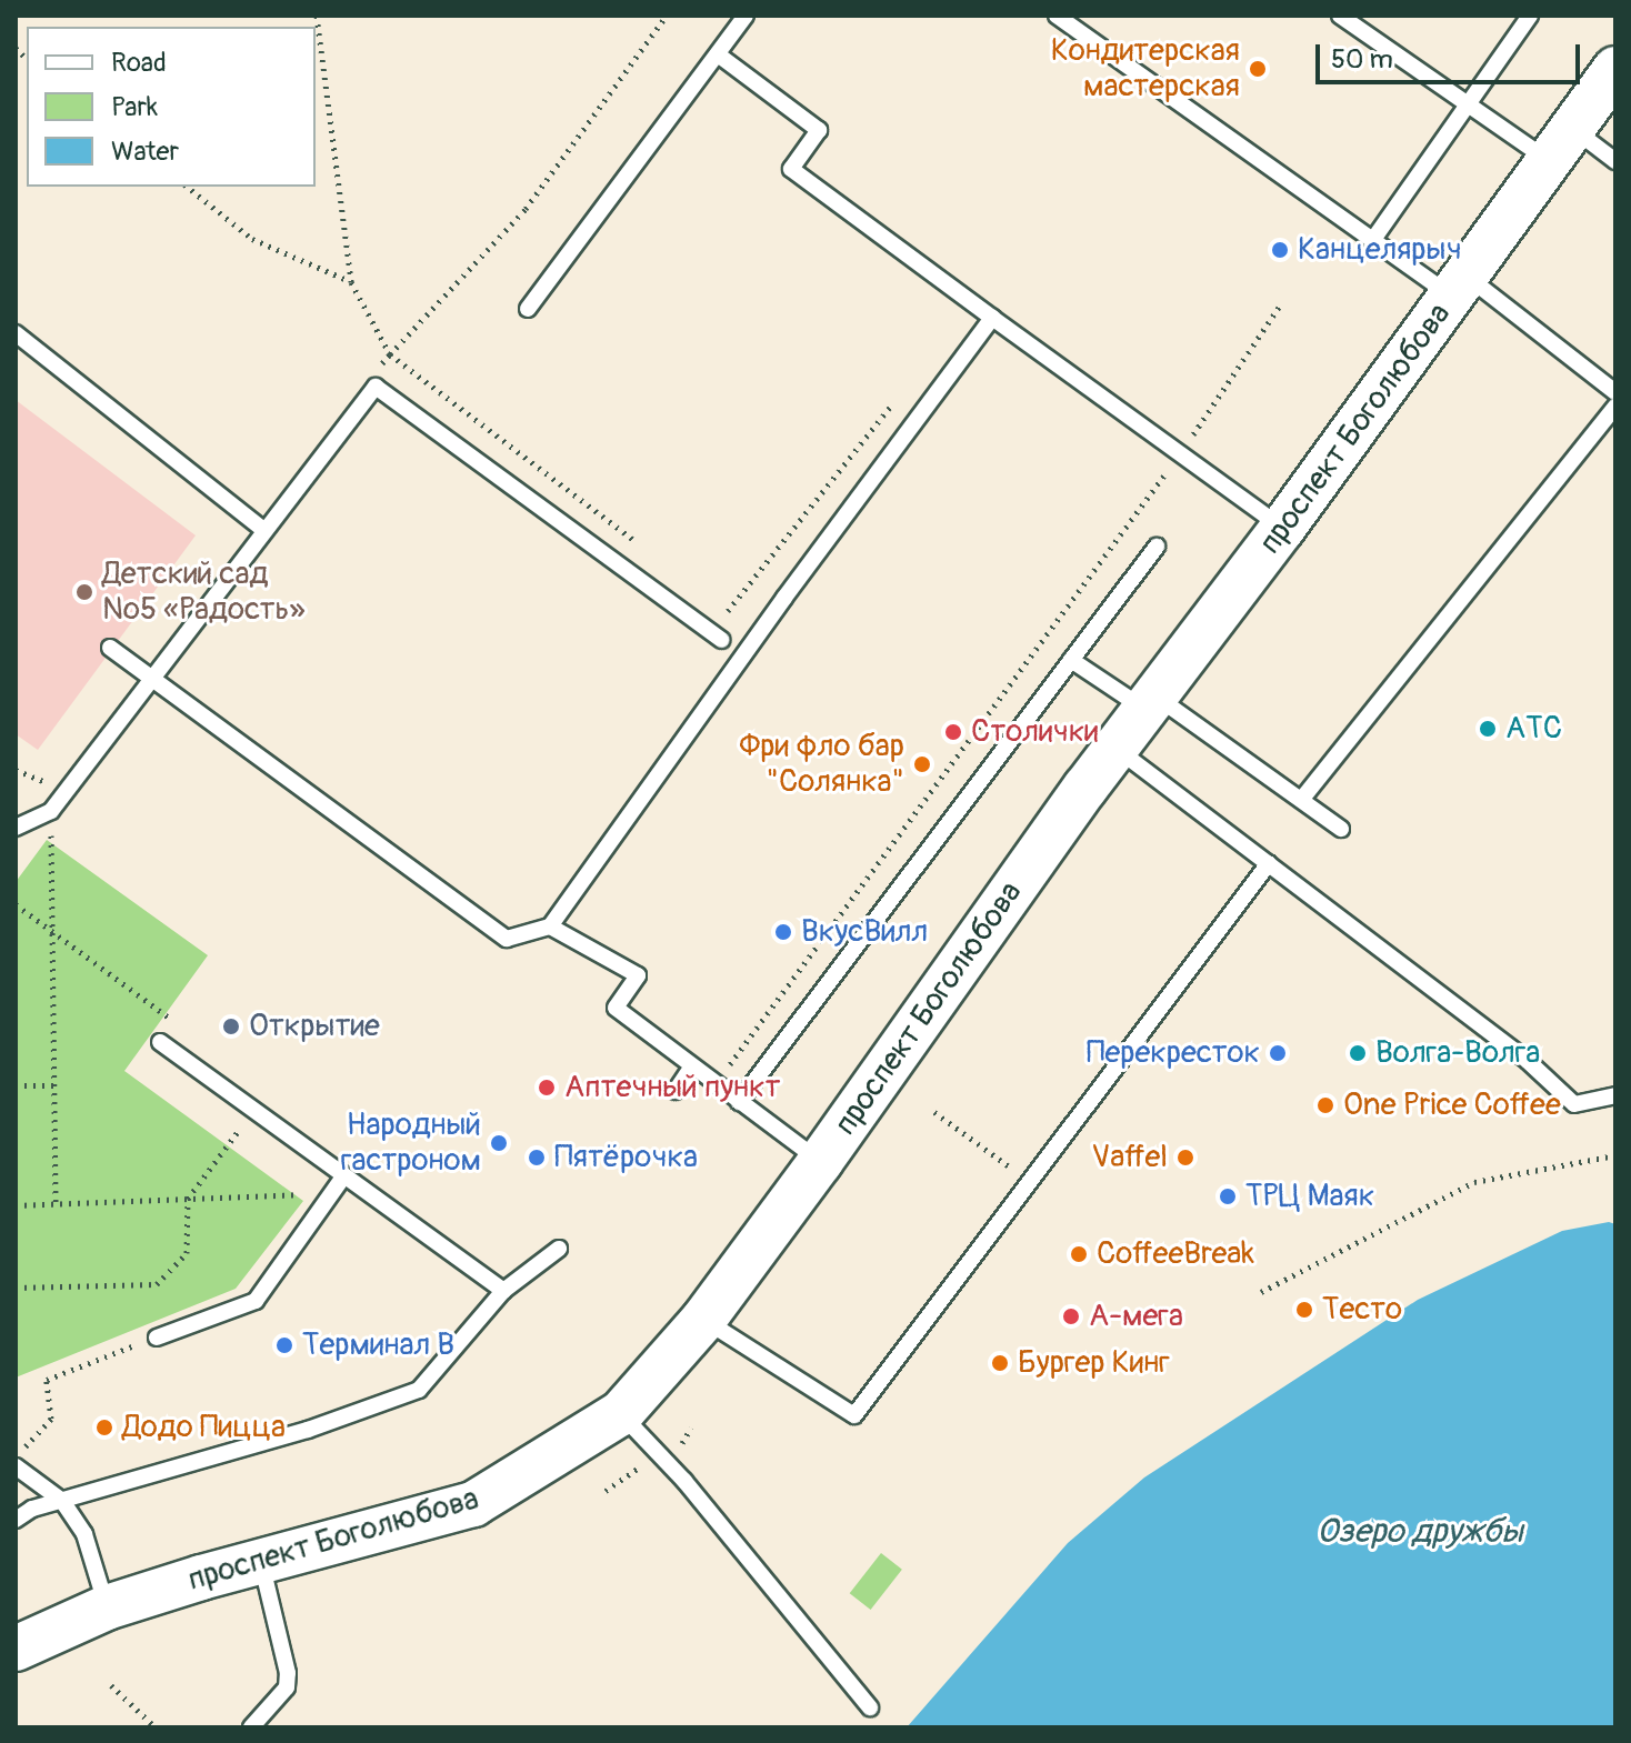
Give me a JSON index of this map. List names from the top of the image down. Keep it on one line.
{"streets":{"main road":["проспект Боголюбова"]},"water":["Озеро дружбы"],"places":["Кондитерская мастерская","Канцелярыч","Детский сад №5 «Радость»","АТС","Столички","Фри фло бар \"Солянка\"","ВкусВилл","Открытие","Перекресток","Волга-Волга","Аптечный пункт","One Price Coffee","Народный гастроном","Пятёрочка","Vaffel","ТРЦ Маяк","CoffeeBreak","Тесто","А-мега","Терминал B","Бургер Кинг","Додо Пицца"],"legend":["Road","Park","Water"],"scale_bar":"50 m"}
